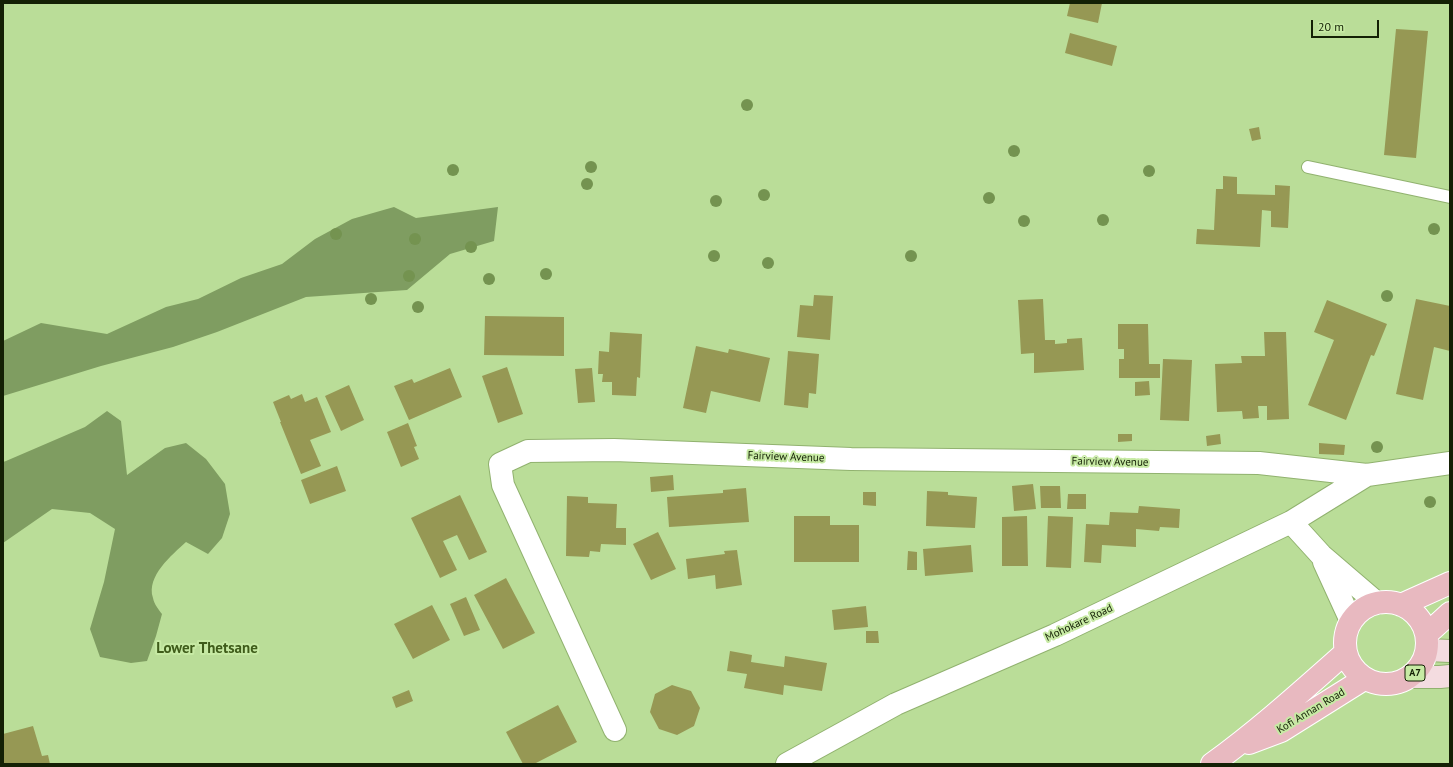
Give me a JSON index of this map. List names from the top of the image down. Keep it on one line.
{"streets":{"main road":["A7","Kofi Annan Road"],"street":["Fairview Avenue","Mohokare Road"]},"crossings":[["Fairview Avenue","Mohokare Road"],["A7","Kofi Annan Road"]],"districts":["Lower Thetsane"],"scale_bar":"20 m"}
